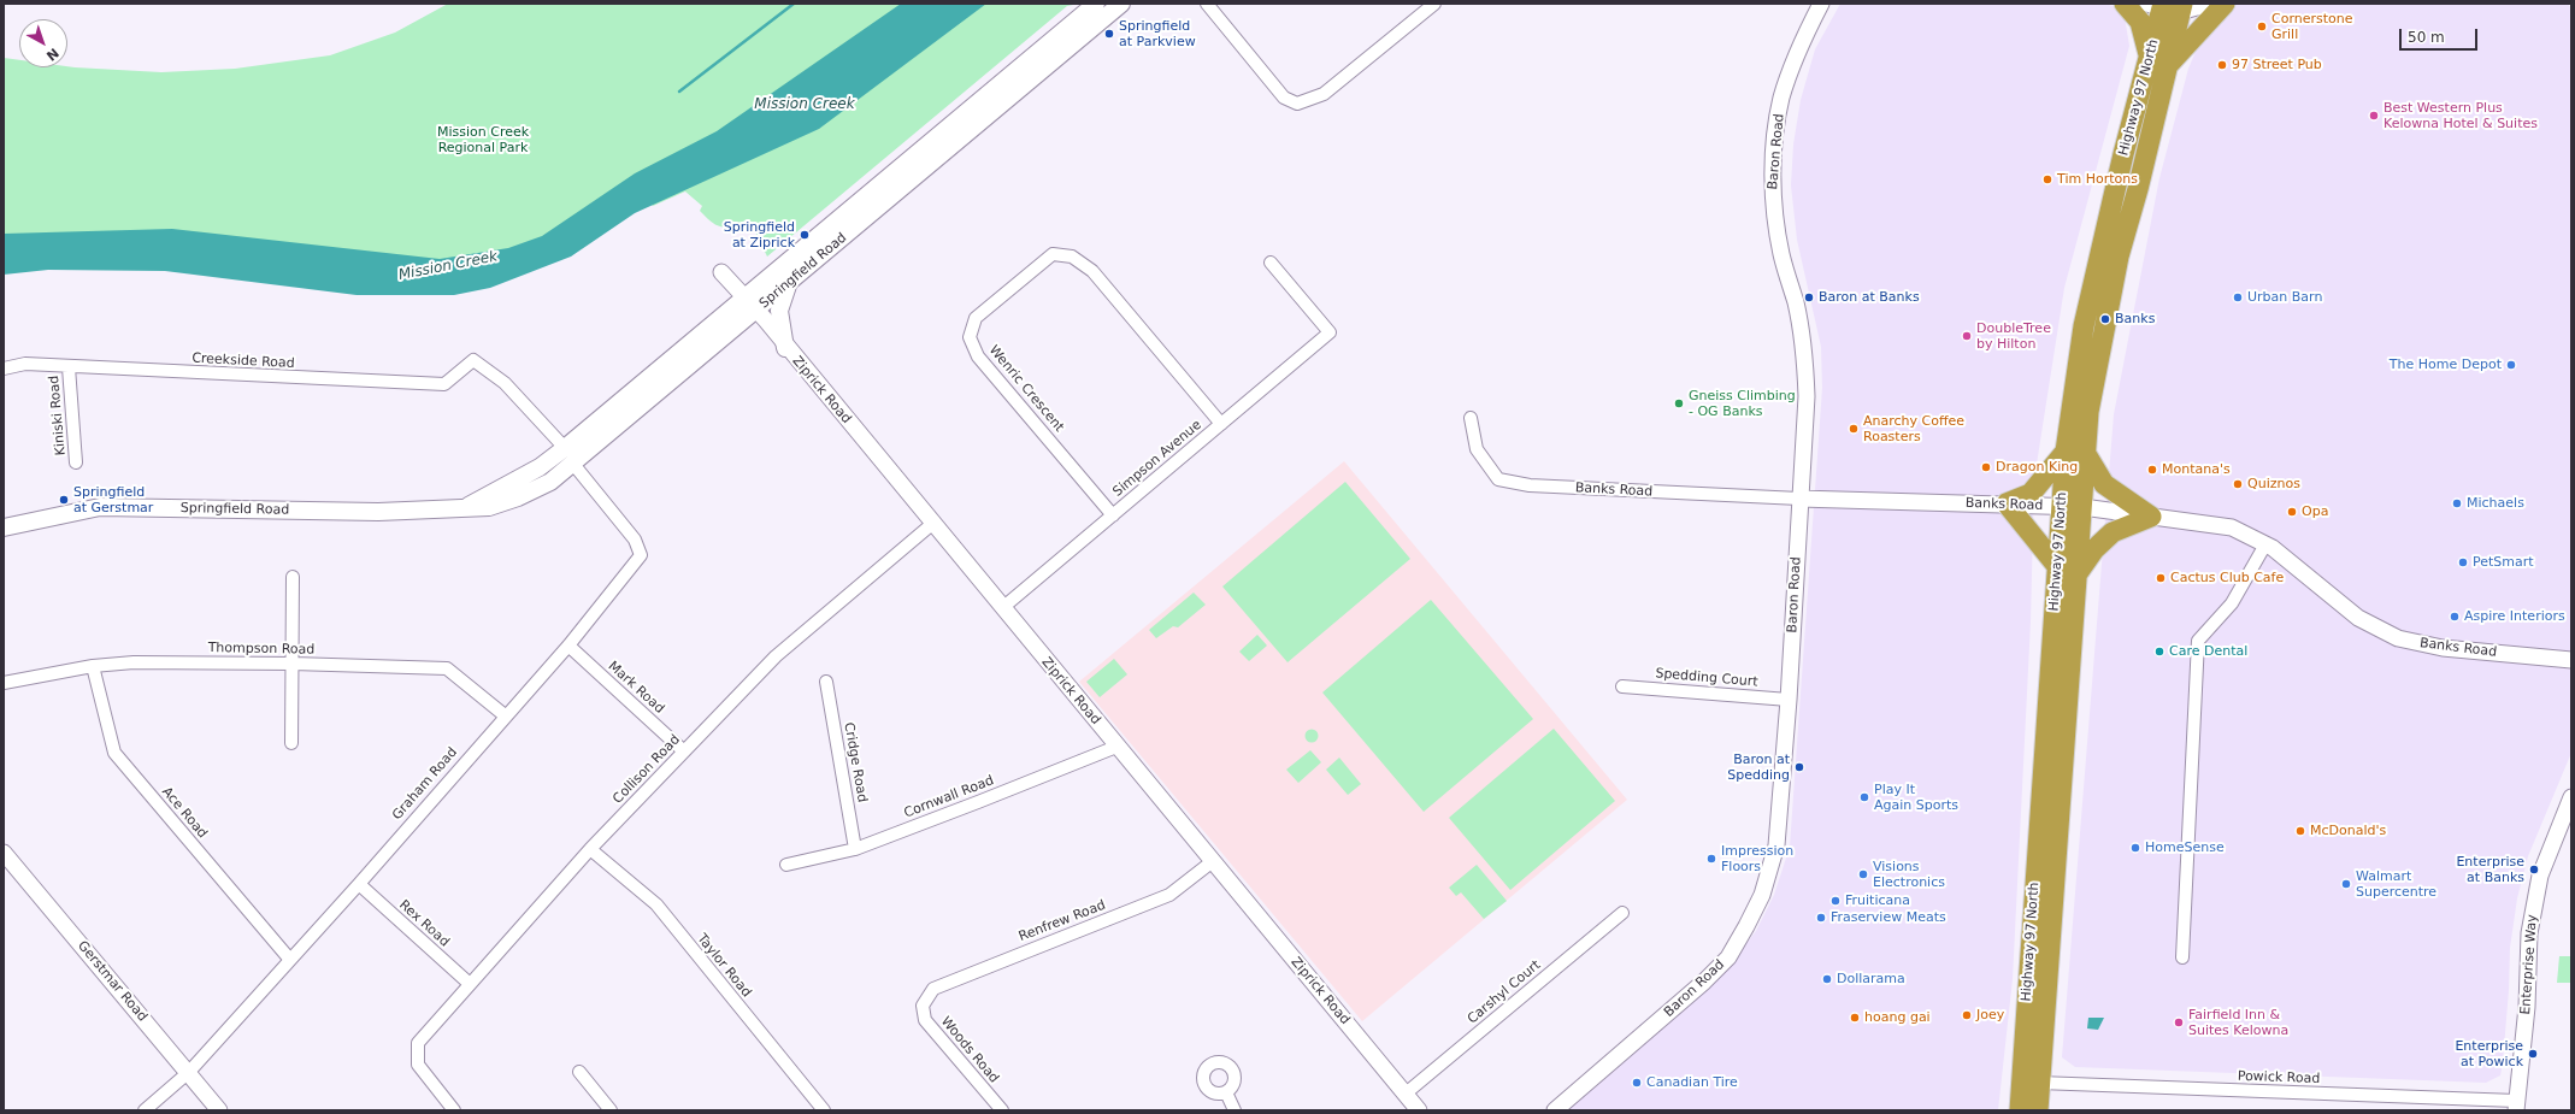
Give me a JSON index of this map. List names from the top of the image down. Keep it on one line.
{"streets":{"highway":["Highway 97 North"],"main road":["Springfield Road"],"street":["Baron Road","Creekside Road","Wenric Crescent","Ziprick Road","Kiniski Road","Simpson Avenue","Banks Road","Thompson Road","Spedding Court","Mark Road","Cridge Road","Collison Road","Graham Road","Cornwall Road","Ace Road","Renfrew Road","Rex Road","Enterprise Way","Taylor Road","Gerstmar Road","Carshyl Court","Woods Road","Powick Road"]},"crossings":[["Highway 97 North","Banks Road"],["Highway 97 North","Powick Road"],["Baron Road","Banks Road"],["Baron Road","Spedding Court"],["Springfield Road","Ziprick Road"],["Springfield Road","Graham Road"],["Creekside Road","Kiniski Road"],["Creekside Road","Graham Road"],["Wenric Crescent","Simpson Avenue"],["Ziprick Road","Simpson Avenue"],["Ziprick Road","Collison Road"],["Ziprick Road","Cornwall Road"],["Ziprick Road","Renfrew Road"],["Ziprick Road","Carshyl Court"],["Thompson Road","Graham Road"],["Thompson Road","Ace Road"],["Mark Road","Collison Road"],["Mark Road","Graham Road"],["Cridge Road","Cornwall Road"],["Collison Road","Rex Road"],["Collison Road","Taylor Road"],["Graham Road","Ace Road"],["Graham Road","Rex Road"],["Graham Road","Gerstmar Road"],["Renfrew Road","Woods Road"],["Enterprise Way","Powick Road"]],"water":["Mission Creek"],"parks":["Mission Creek Regional Park"],"places":["Cornerstone Grill","Springfield at Parkview","97 Street Pub","Best Western Plus Kelowna Hotel & Suites","Tim Hortons","Springfield at Ziprick","Baron at Banks","Urban Barn","Banks","DoubleTree by Hilton","The Home Depot","Gneiss Climbing - OG Banks","Anarchy Coffee Roasters","Dragon King","Montana's","Quiznos","Springfield at Gerstmar","Michaels","Opa","PetSmart","Cactus Club Cafe","Aspire Interiors","Care Dental","Baron at Spedding","Play It Again Sports","McDonald's","HomeSense","Impression Floors","Enterprise at Banks","Visions Electronics","Walmart Supercentre","Fruiticana","Fraserview Meats","Dollarama","Joey","hoang gai","Fairfield Inn & Suites Kelowna","Enterprise at Powick","Canadian Tire"],"scale_bar":"50 m","north":"bottom right"}
